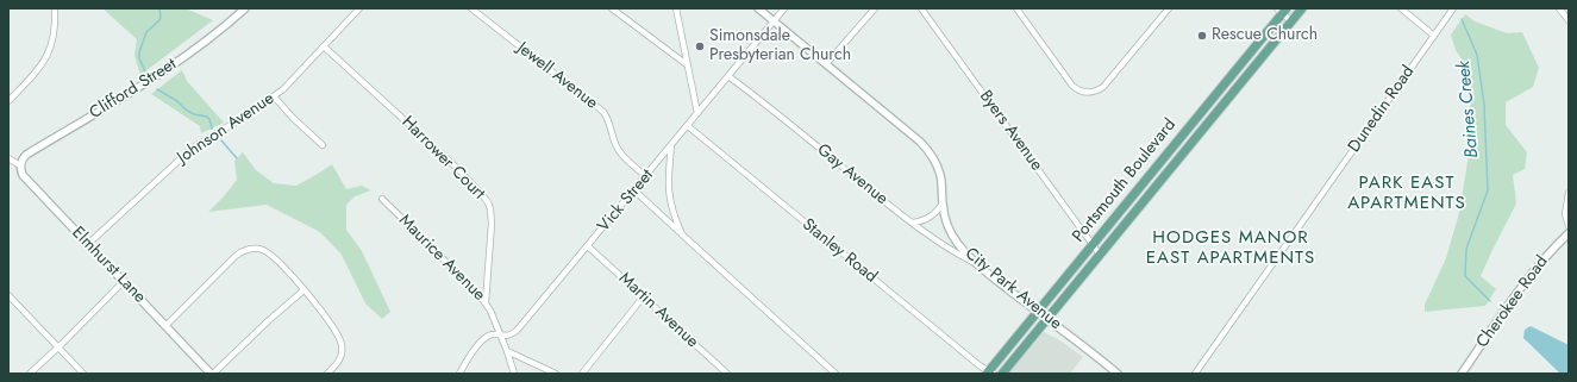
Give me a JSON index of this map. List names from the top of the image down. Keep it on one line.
{"streets":{"main road":["Portsmouth Boulevard"],"street":["Jewell Avenue","Clifford Street","Dunedin Road","Johnson Avenue","Byers Avenue","Harrower Court","Gay Avenue","Vick Street","Stanley Road","Maurice Avenue","Elmhurst Lane","City Park Avenue","Cherokee Road","Martin Avenue"]},"crossings":[["Jewell Avenue","Vick Street"],["Clifford Street","Elmhurst Lane"],["Johnson Avenue","Harrower Court"],["Johnson Avenue","Elmhurst Lane"],["Byers Avenue","Portsmouth Boulevard"],["Harrower Court","Maurice Avenue"],["Gay Avenue","Vick Street"],["Gay Avenue","City Park Avenue"],["Portsmouth Boulevard","Stanley Road"],["Portsmouth Boulevard","City Park Avenue"],["Vick Street","Stanley Road"],["Vick Street","Maurice Avenue"],["Vick Street","City Park Avenue"],["Vick Street","Martin Avenue"]],"districts":["PARK EAST APARTMENTS","HODGES MANOR EAST APARTMENTS"],"water":["Baines Creek"],"places":["Rescue Church","Simonsdale Presbyterian Church"]}
